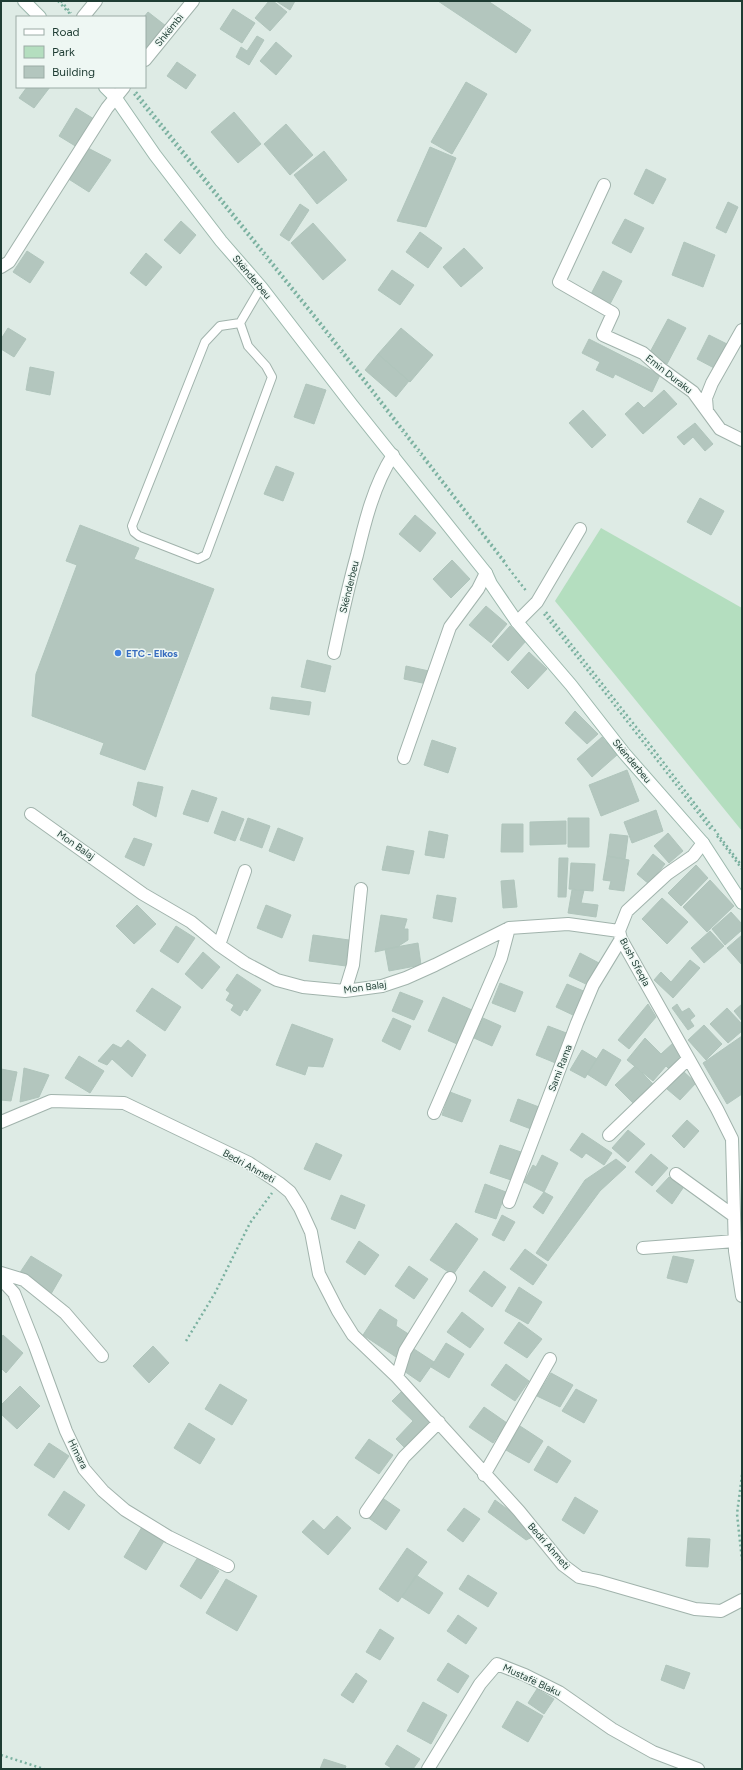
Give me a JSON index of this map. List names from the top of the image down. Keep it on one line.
{"streets":{"street":["Shkëmbi","Skënderbeu","Emin Duraku","Mon Balaj","Bush Sfeqla","Sami Rama","Bedri Ahmeti","Himara","Mustafë Blaku"]},"crossings":[["Skënderbeu","Bush Sfeqla"],["Mon Balaj","Bush Sfeqla"],["Mon Balaj","Sami Rama"],["Bush Sfeqla","Sami Rama"]],"places":["ETC - Elkos"],"legend":["Road","Park","Building"]}
